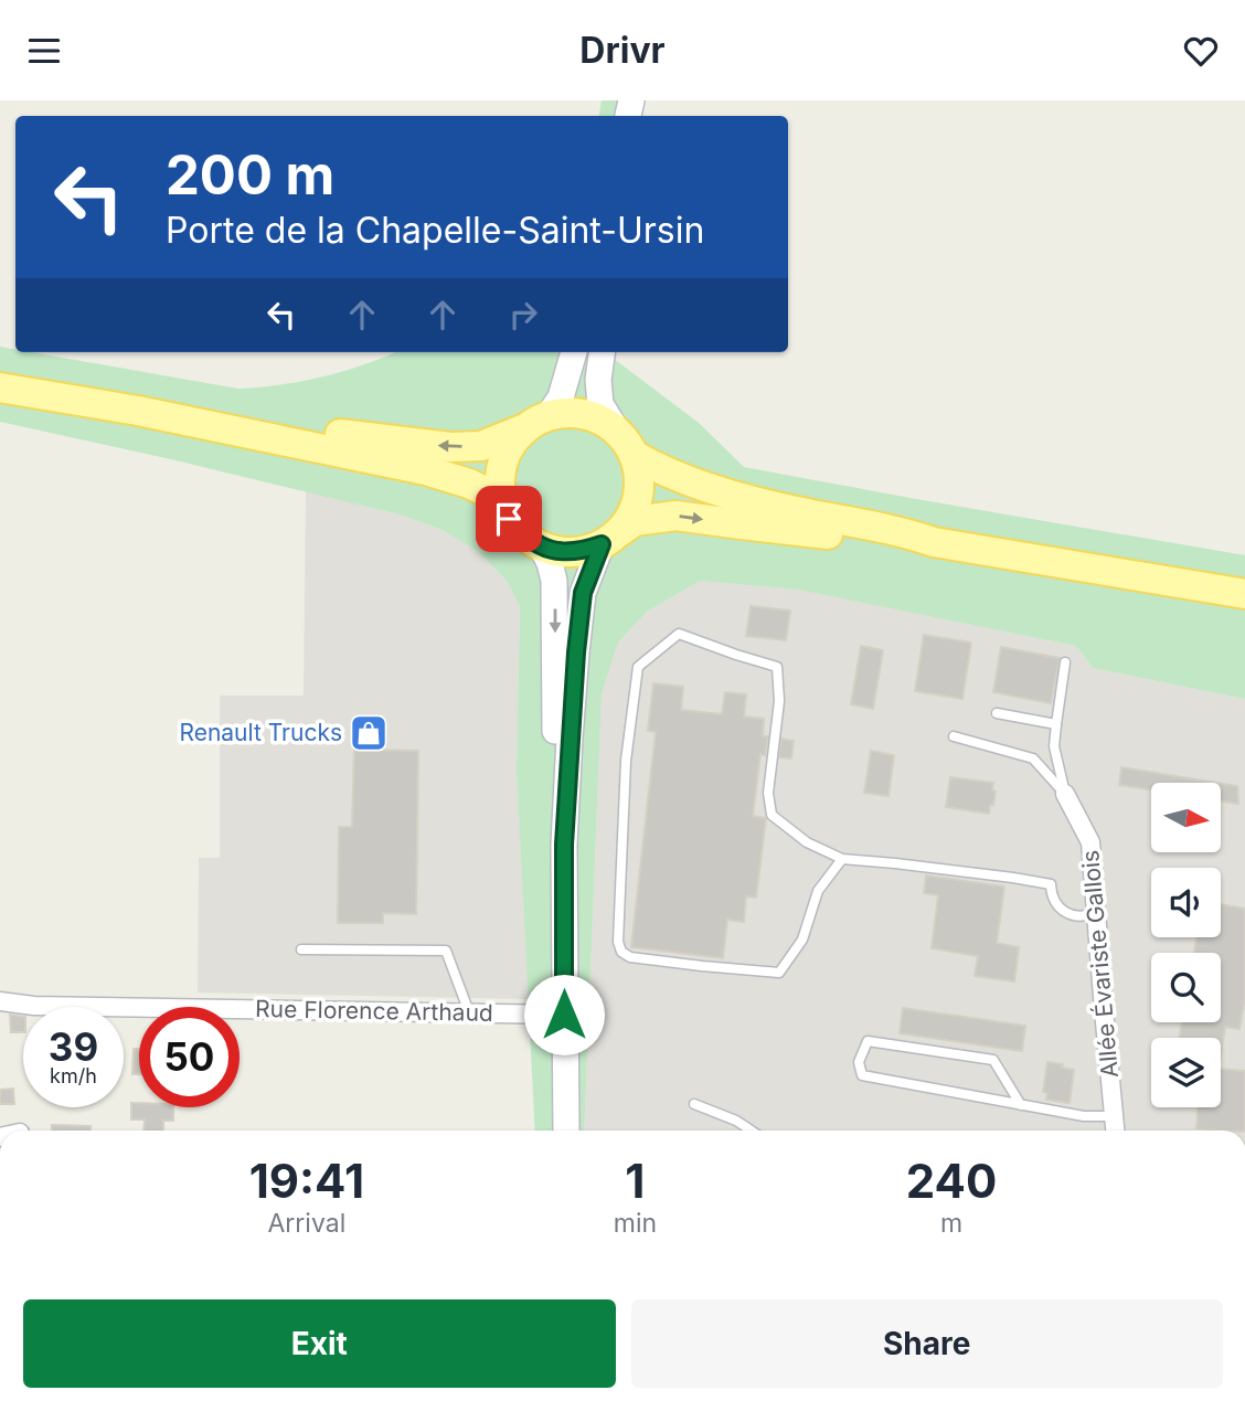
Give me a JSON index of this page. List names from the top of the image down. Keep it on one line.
{"streets":{"street":["Allée Évariste Gallois","Rue Florence Arthaud"]},"places":{"shop":["Renault Trucks"]},"north":"right","page":{"header":"Drivr","turn":["200 m","Porte de la Chapelle-Saint-Ursin"],"speed":"39 km/h","limit":"50","eta":["19:41","Arrival","1","min","240","m"],"buttons":["Exit","Share"]}}
